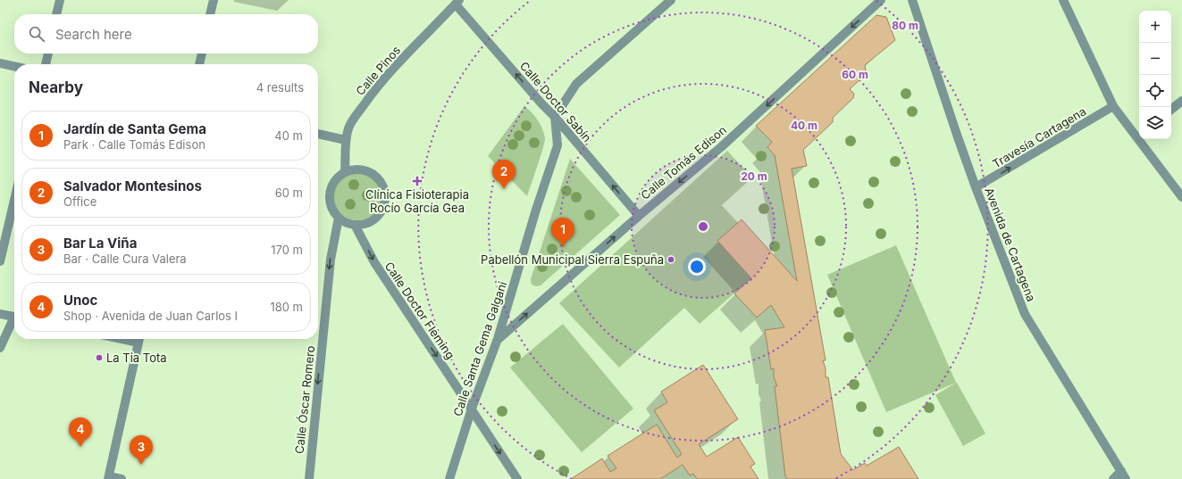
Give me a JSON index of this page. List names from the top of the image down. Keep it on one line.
{"streets":{"street":["Calle Pinos","Calle Doctor Sabín","Travesía Cartagena","Calle Tomás Edison","Avenida de Cartagena","Calle Doctor Fleming","Calle Santa Gema Galgani","Calle Óscar Romero"]},"crossings":[["Calle Pinos","Calle Doctor Sabín"],["Calle Pinos","Calle Doctor Fleming"],["Calle Pinos","Calle Óscar Romero"],["Calle Doctor Sabín","Calle Tomás Edison"],["Calle Doctor Sabín","Calle Santa Gema Galgani"],["Travesía Cartagena","Avenida de Cartagena"],["Calle Tomás Edison","Calle Santa Gema Galgani"],["Calle Doctor Fleming","Calle Santa Gema Galgani"],["Calle Doctor Fleming","Calle Óscar Romero"]],"one_way":["Calle Doctor Sabín","Travesía Cartagena","Calle Doctor Fleming","Calle Óscar Romero"],"places":{"health":["Clínica Fisioterapia Rocío García Gea"],"other":["Pabellón Municipal Sierra Espuña","La Tia Tota"]},"page":{"map_buttons":["+","−"],"search":"Search here","heading":["Nearby","4 results"],"list":[{"mark":"1","name":"Jardín de Santa Gema","note":"Park · Calle Tomás Edison","value":"40 m"},{"mark":"2","name":"Salvador Montesinos","note":"Office","value":"60 m"},{"mark":"3","name":"Bar La Viña","note":"Bar · Calle Cura Valera","value":"170 m"},{"mark":"4","name":"Unoc","note":"Shop · Avenida de Juan Carlos I","value":"180 m"}],"pins":["2","1","4","3"]},"rings":["80 m","60 m","40 m","20 m"]}
